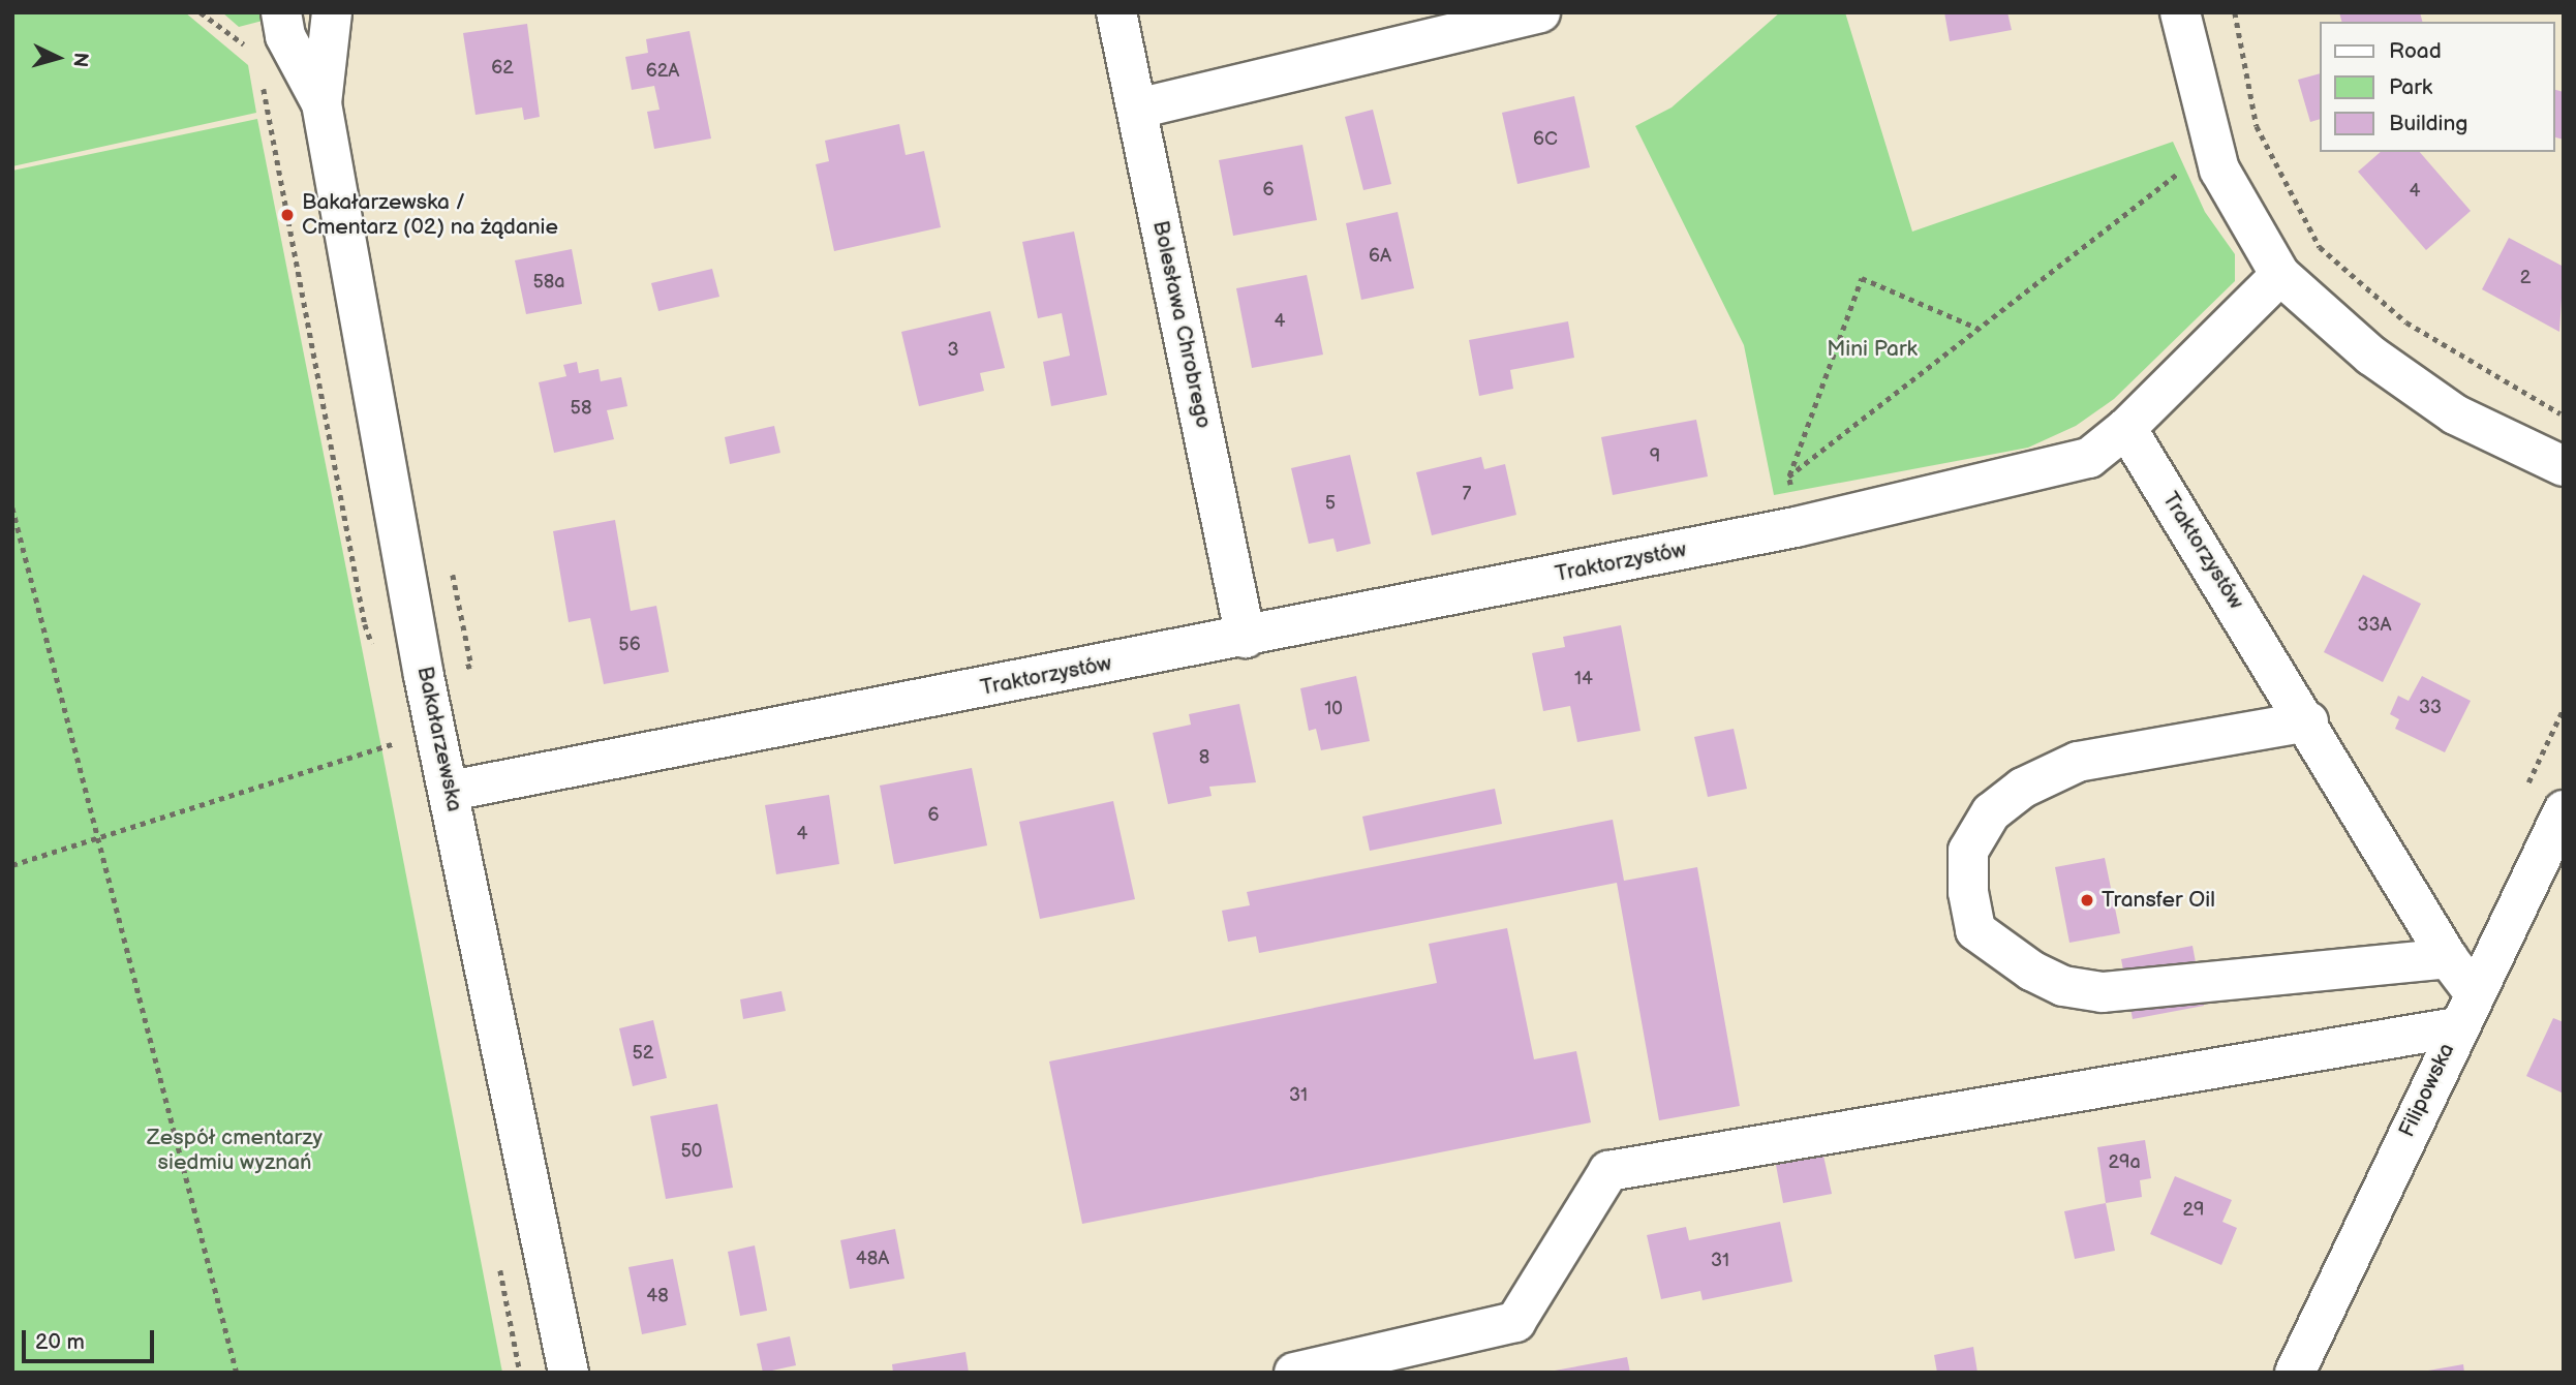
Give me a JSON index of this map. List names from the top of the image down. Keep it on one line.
{"streets":{"street":["Bolesława Chrobrego","Traktorzystów","Bakałarzewska","Filipowska"]},"crossings":[["Bolesława Chrobrego","Traktorzystów"],["Traktorzystów","Bakałarzewska"],["Traktorzystów","Filipowska"]],"parks":["Mini Park","Zespół cmentarzy siedmiu wyznań"],"places":["Bakałarzewska / Cmentarz (02) na żądanie","Transfer Oil"],"house_numbers":["62","62A","6C","6","4","6A","2","58a","4","3","58","9","7","5","33A","56","14","33","10","8","6","4","52","31","50","29a","29","48A","31","48"],"legend":["Road","Park","Building"],"scale_bar":"20 m","north":"right"}
